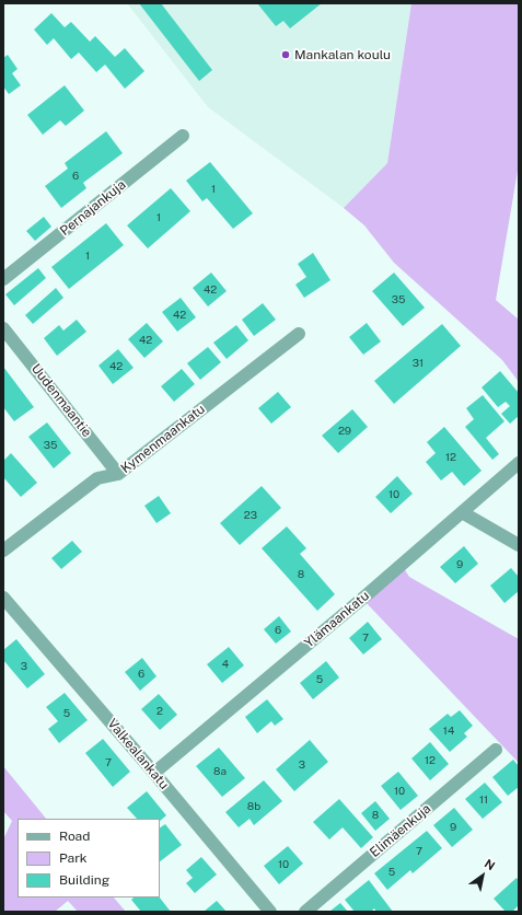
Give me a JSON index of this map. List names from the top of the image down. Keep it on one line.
{"streets":{"street":["Pernajankuja","Uudenmaantie","Kymenmaankatu","Ylämaankatu","Valkealankatu","Elimäenkuja"]},"crossings":[["Uudenmaantie","Kymenmaankatu"],["Ylämaankatu","Valkealankatu"]],"places":["Mankalan koulu"],"house_numbers":["6","1","1","1","42","35","42","42","31","42","29","35","12","10","23","9","8","6","7","4","3","6","5","2","5","14","12","7","3","8a","10","11","8b","8","9","7","10","5"],"legend":["Road","Park","Building"],"north":"top right"}
